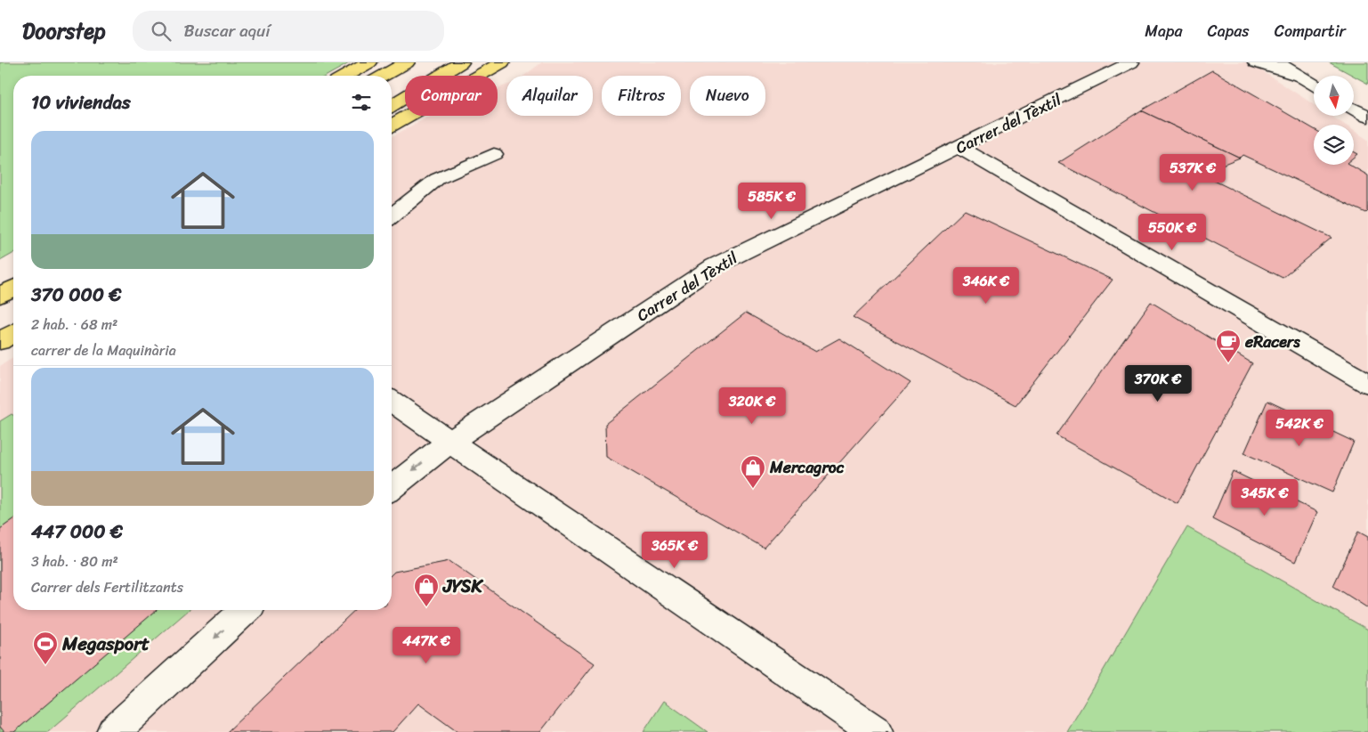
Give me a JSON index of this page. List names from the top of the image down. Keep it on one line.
{"streets":{"street":["Carrer del Tèxtil"]},"places":{"cafe":["eRacers"],"shop":["Mercagroc","JYSK"],"sports":["Megasport"]},"north":"bottom","page":{"header":"Doorstep","search":"Buscar aquí","nav":["Mapa","Capas","Compartir"],"chip":["Comprar","Alquilar","Filtros","Nuevo"],"heading":"10 viviendas","list":[{"name":"370 000 €","note":"2 hab. · 68 m² · carrer de la Maquinària"},{"name":"447 000 €","note":"3 hab. · 80 m² · Carrer dels Fertilitzants"}],"price":["537K €","585K €","550K €","346K €","370K €","320K €","542K €","345K €","365K €","447K €"]}}
